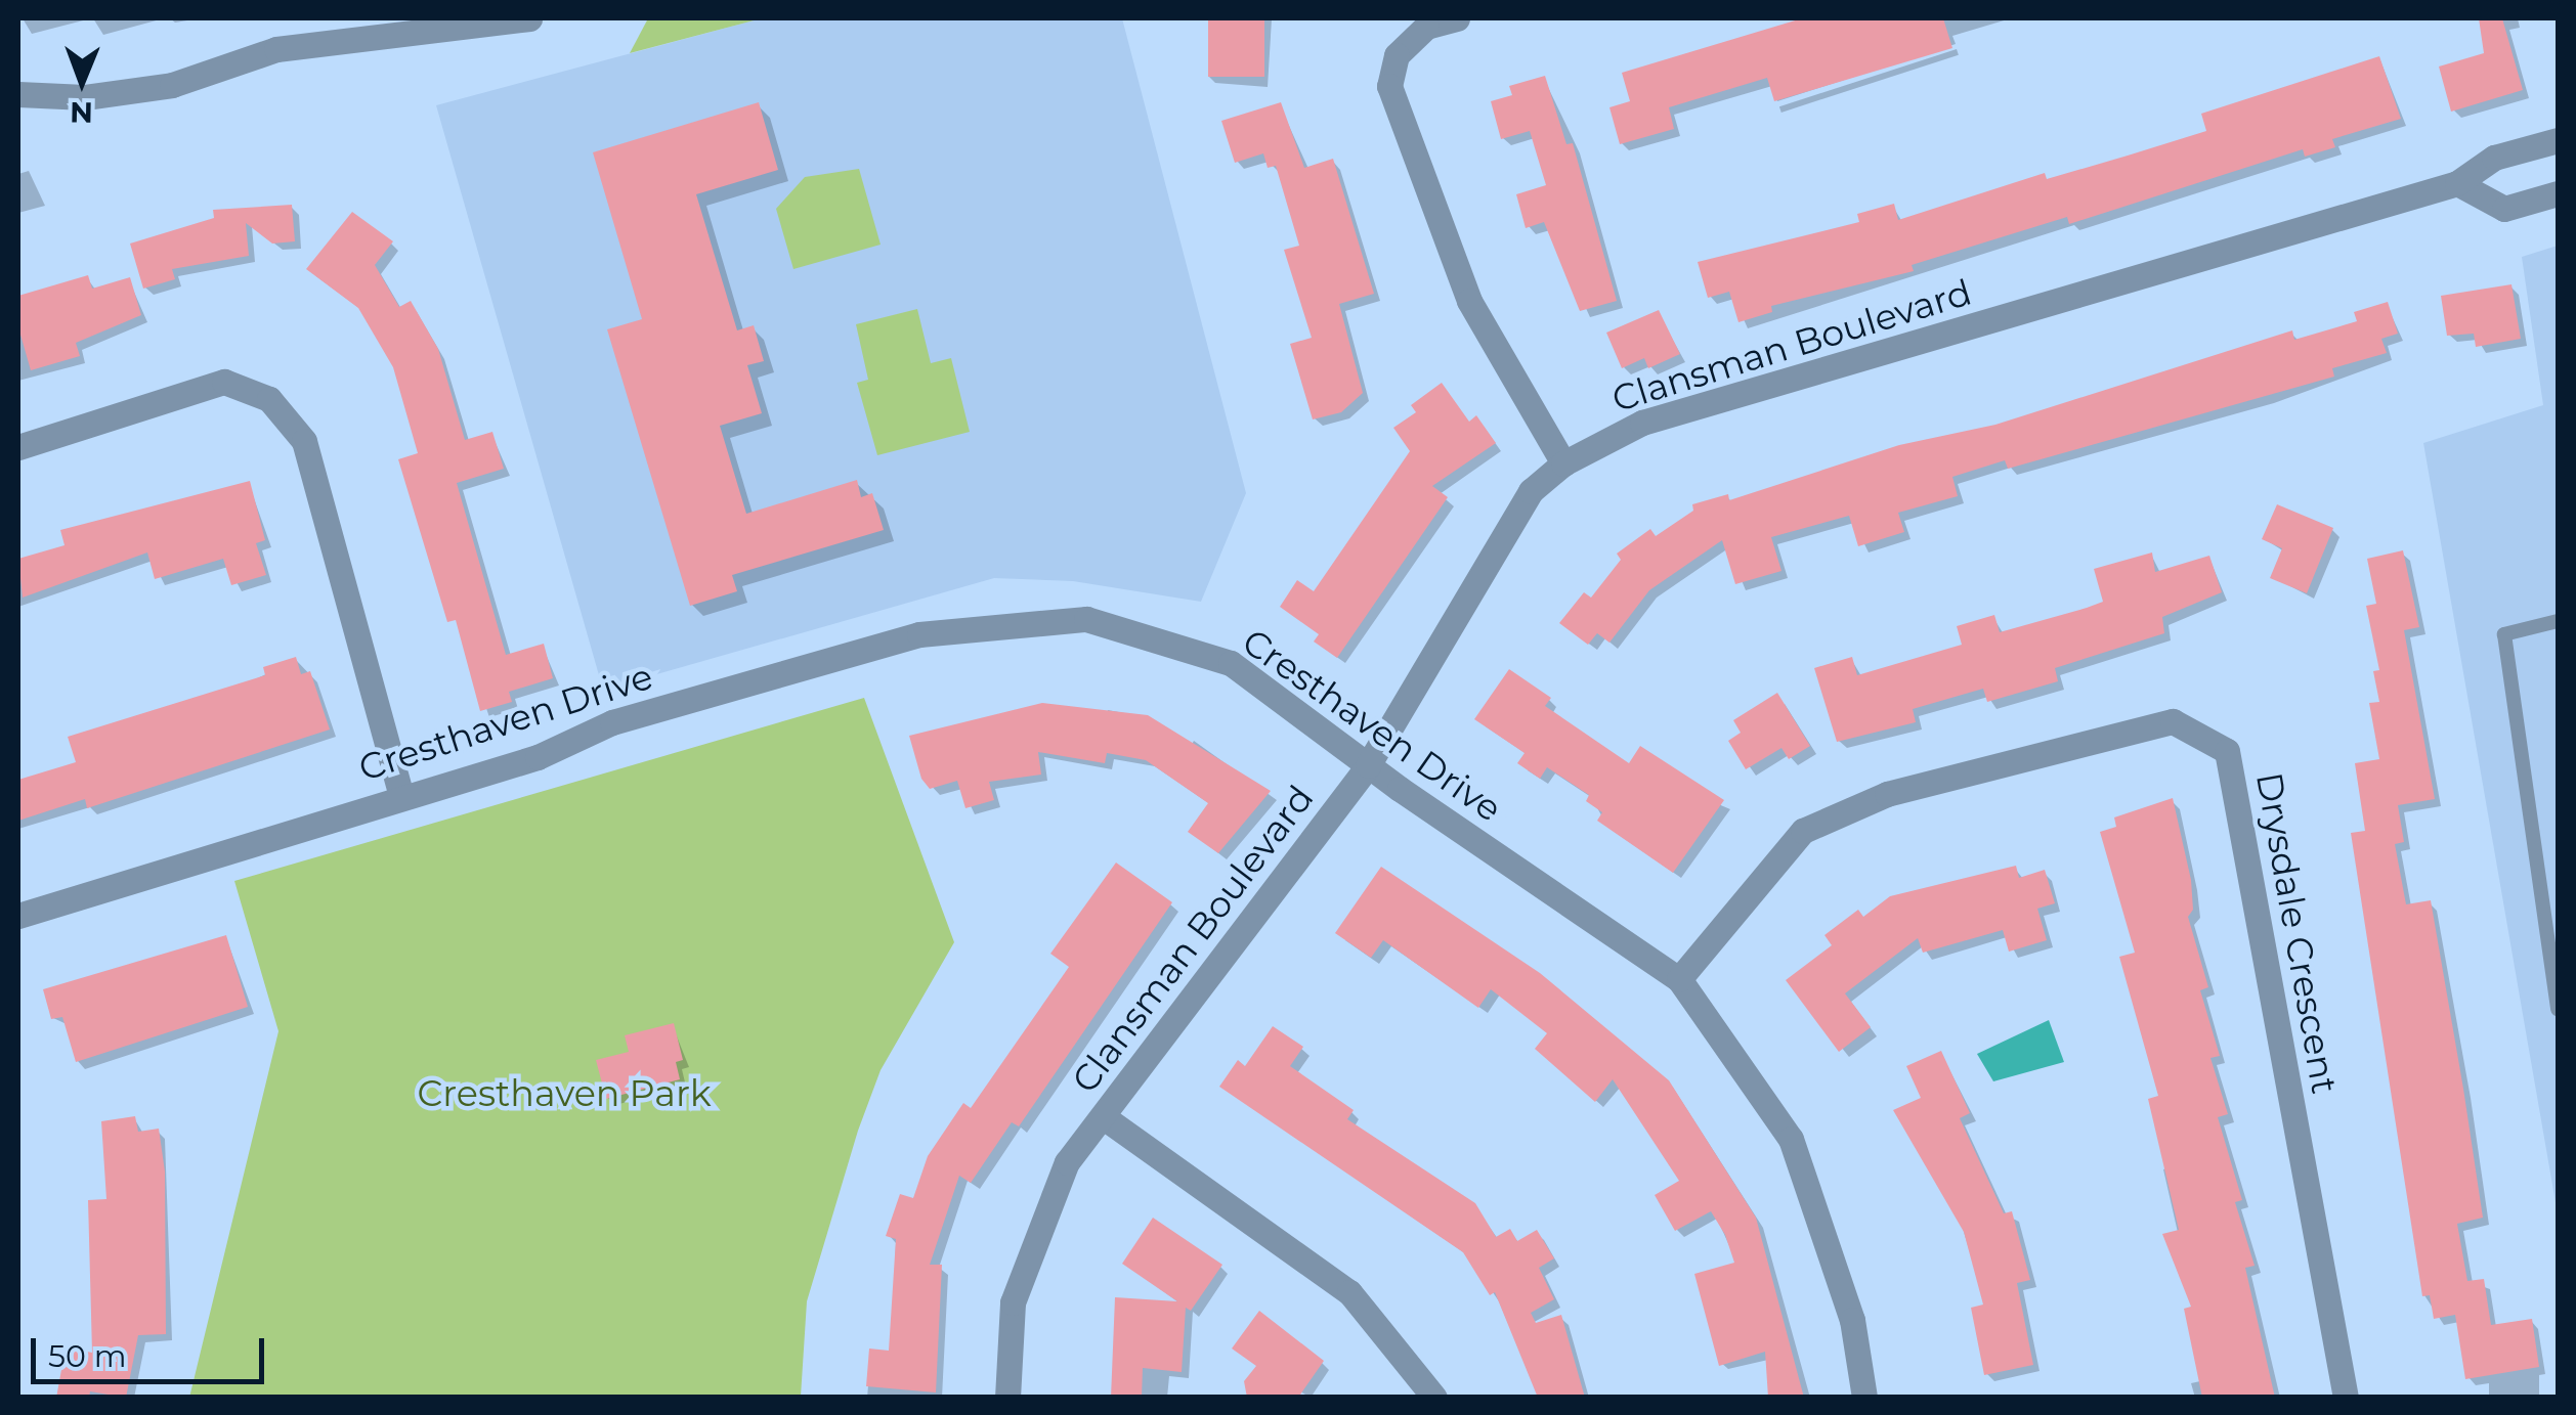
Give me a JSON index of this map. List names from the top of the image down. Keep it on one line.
{"streets":{"street":["Clansman Boulevard","Cresthaven Drive","Drysdale Crescent"]},"crossings":[["Clansman Boulevard","Cresthaven Drive"],["Cresthaven Drive","Drysdale Crescent"]],"parks":["Cresthaven Park"],"scale_bar":"50 m","north":"bottom"}
